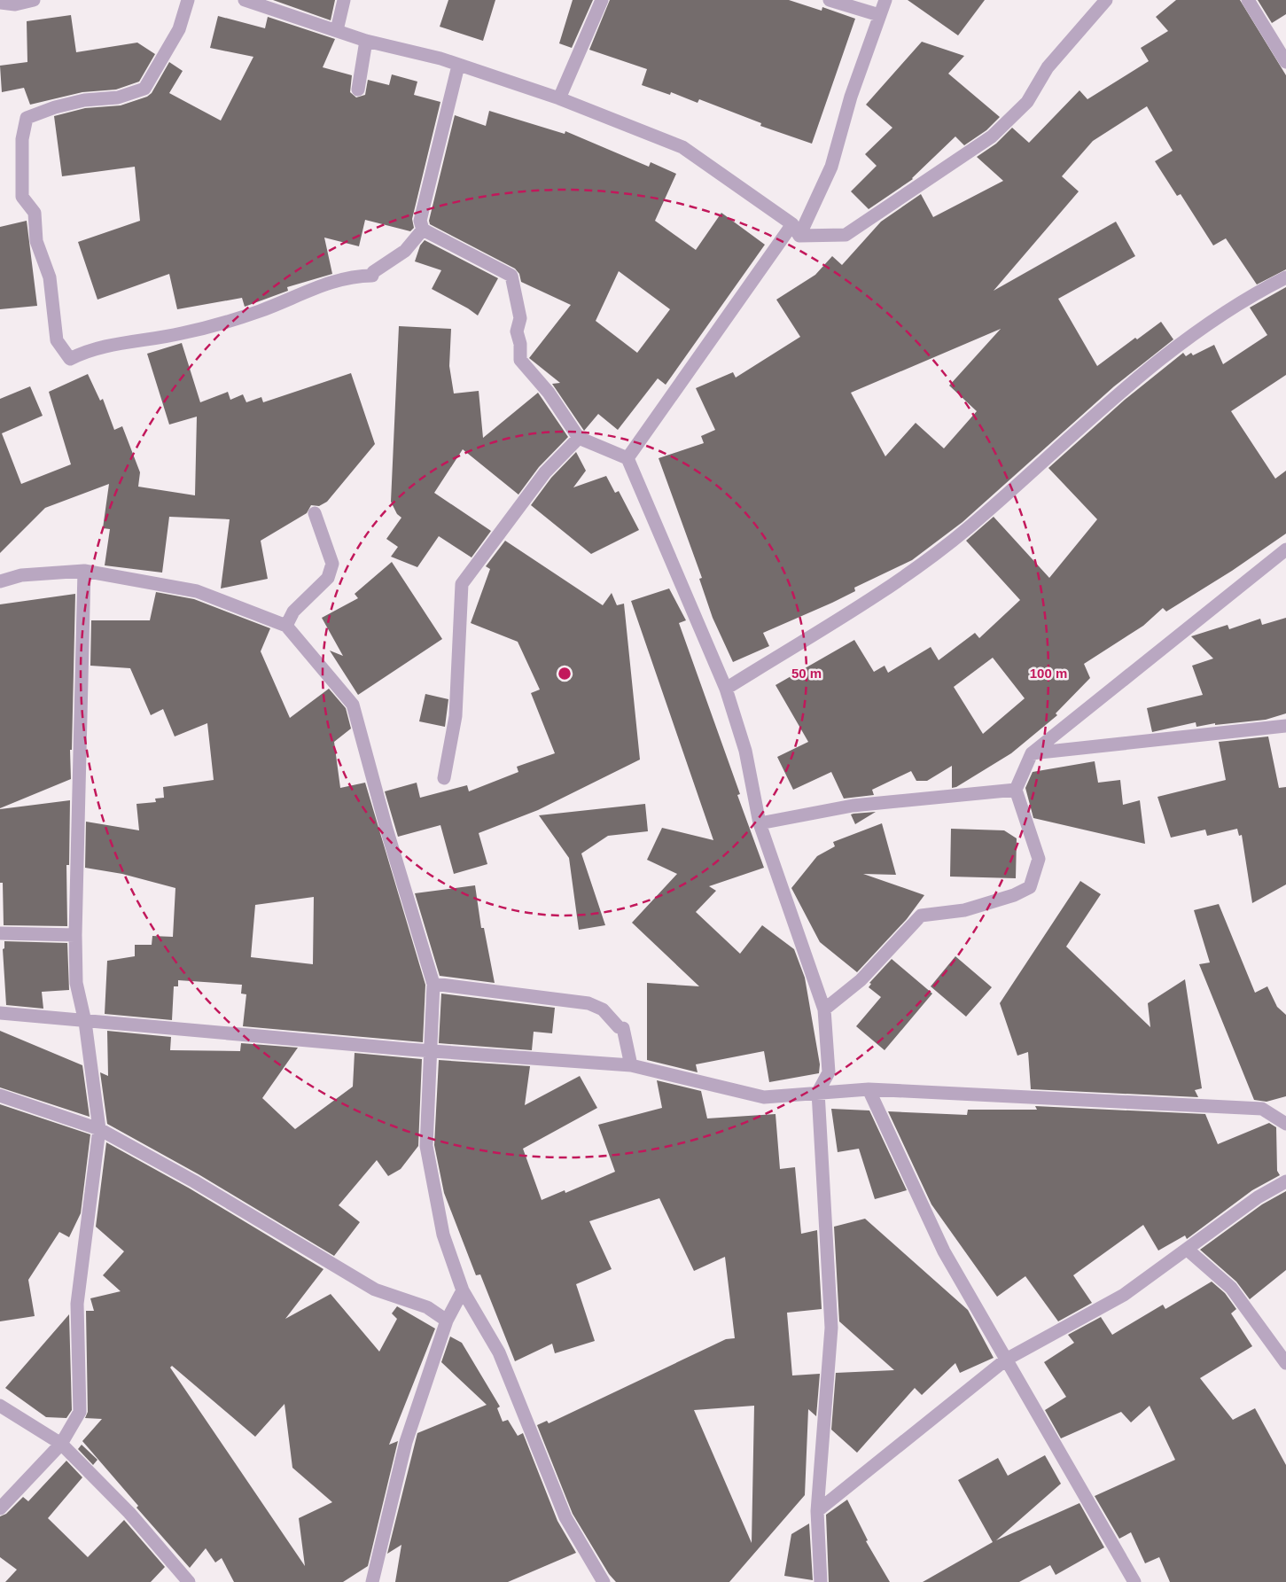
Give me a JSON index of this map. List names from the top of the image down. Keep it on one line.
{"rings":["50 m","100 m"]}
